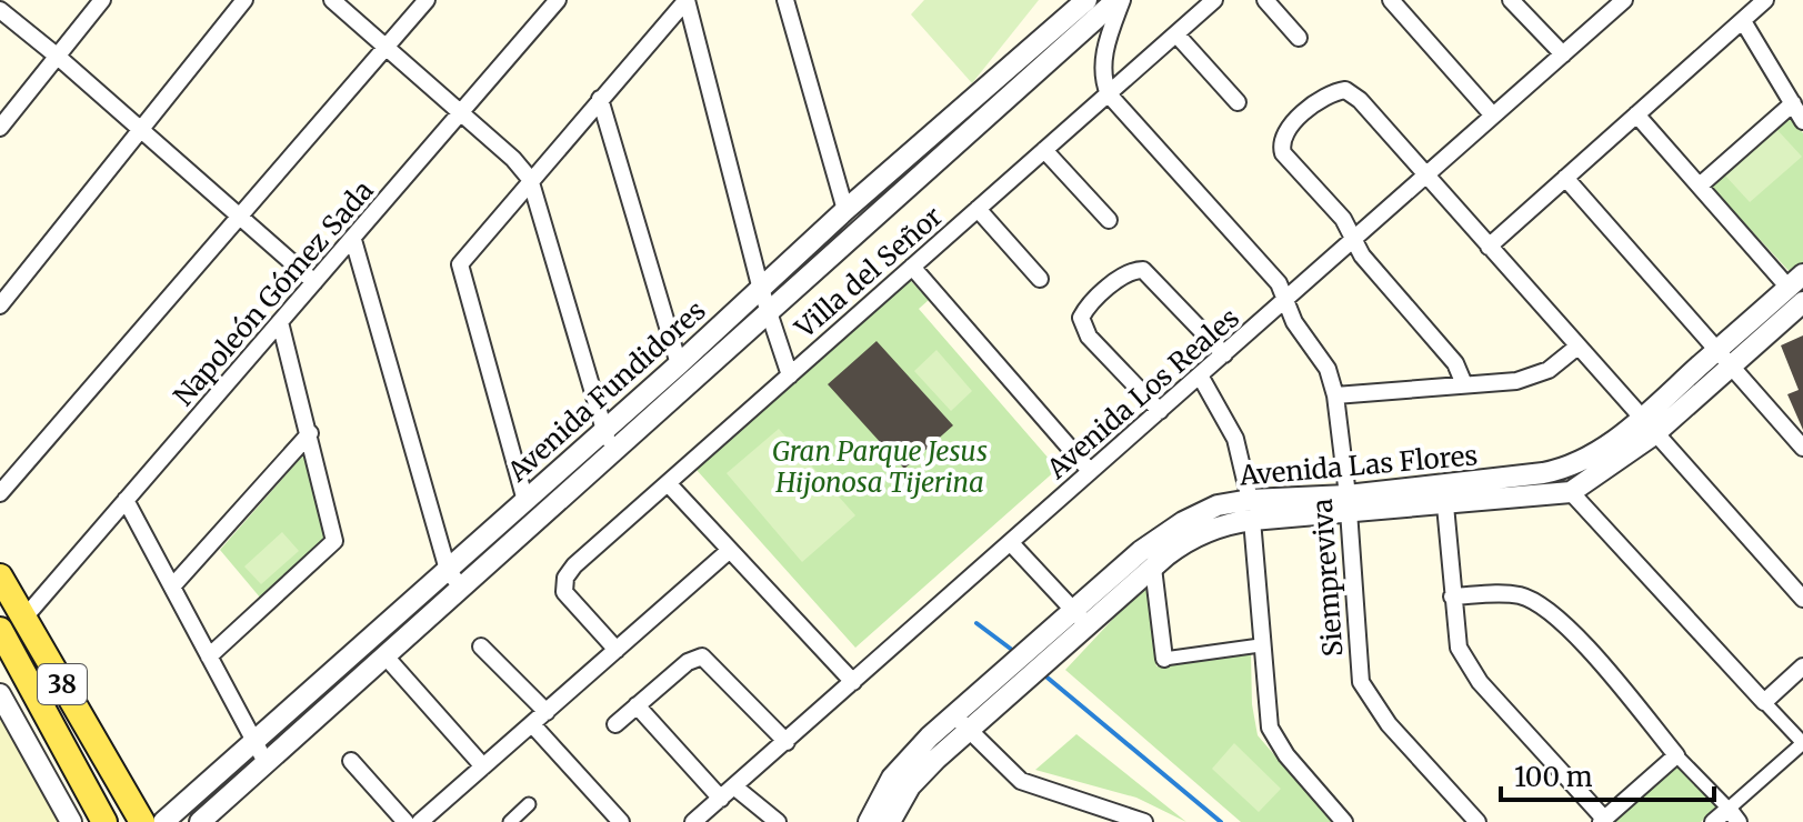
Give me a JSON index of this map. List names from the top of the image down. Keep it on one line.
{"streets":{"main road":["38"],"street":["Villa del Señor","Napoleón Gómez Sada","Avenida Fundidores","Avenida Los Reales","Avenida Las Flores","Siempreviva"]},"crossings":[["Villa del Señor","Siempreviva"],["Napoleón Gómez Sada","38"],["Avenida Los Reales","Siempreviva"],["Avenida Las Flores","Siempreviva"]],"parks":["Gran Parque Jesus Hijonosa Tijerina"],"scale_bar":"100 m"}
